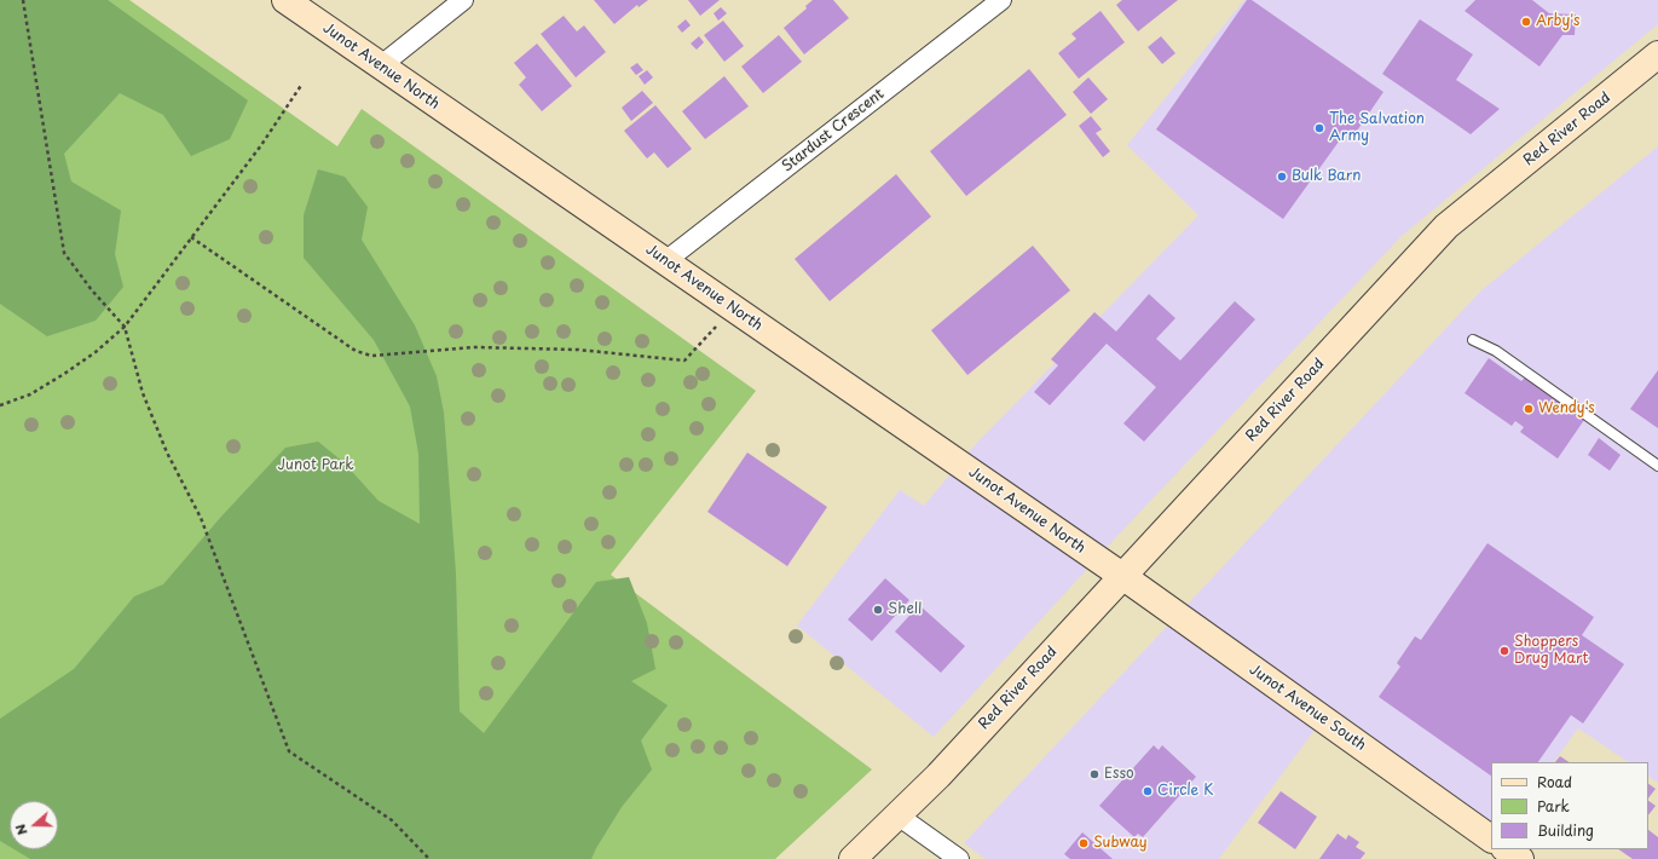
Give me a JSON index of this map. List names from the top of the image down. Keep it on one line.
{"streets":{"main road":["Junot Avenue North","Red River Road","Junot Avenue South"],"street":["Stardust Crescent"]},"crossings":[["Junot Avenue North","Red River Road"],["Junot Avenue North","Stardust Crescent"],["Junot Avenue North","Junot Avenue South"],["Red River Road","Junot Avenue South"]],"parks":["Junot Park"],"places":["Arby's","The Salvation Army","Bulk Barn","Wendy's","Shell","Shoppers Drug Mart","Esso","Circle K","Subway"],"legend":["Road","Park","Building"],"north":"left"}
